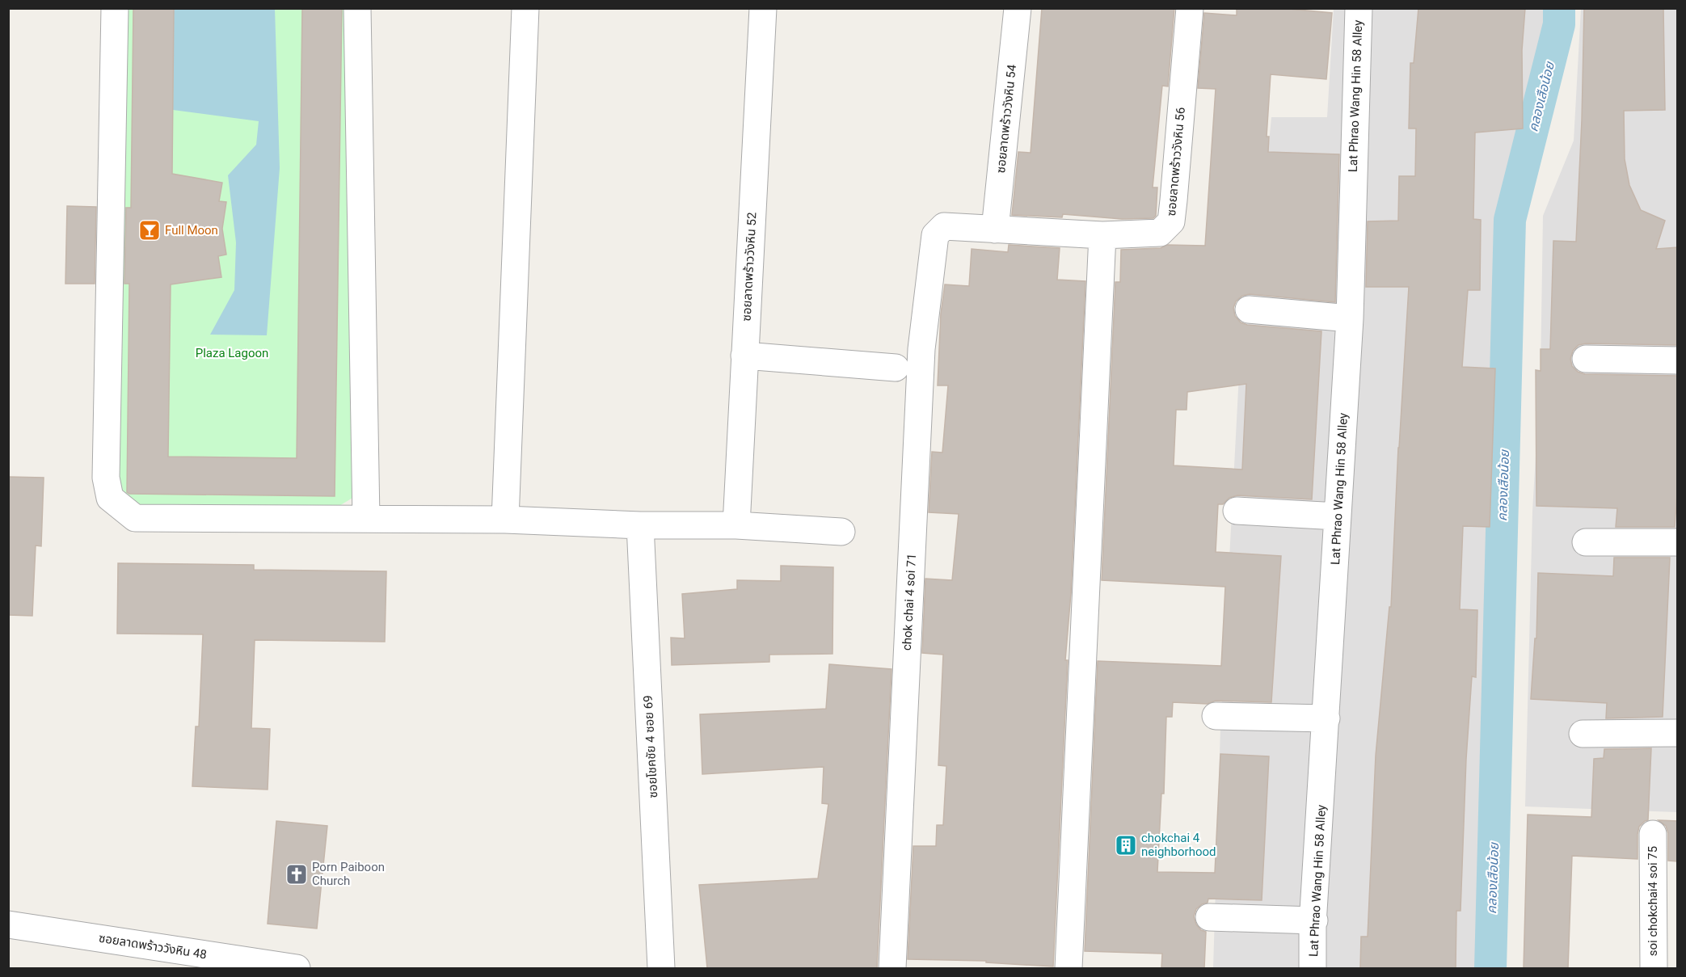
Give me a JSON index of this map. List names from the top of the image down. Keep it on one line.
{"streets":{"street":["Lat Phrao Wang Hin 58 Alley","ซอยลาดพร้าววังหิน 54","ซอยลาดพร้าววังหิน 56","ซอยลาดพร้าววังหิน 52","chok chai 4 soi 71","ซอยโชคชัย 4 ซอย 69","soi chokchai4 soi 75","ซอยลาดพร้าววังหิน 48"]},"crossings":[["ซอยลาดพร้าววังหิน 54","ซอยลาดพร้าววังหิน 56"],["ซอยลาดพร้าววังหิน 56","chok chai 4 soi 71"]],"water":["คลองเสือน้อย"],"parks":["Plaza Lagoon"],"places":{"bar":["Full Moon"],"building":["chokchai 4 neighborhood"],"church":["Porn Paiboon Church"]}}
